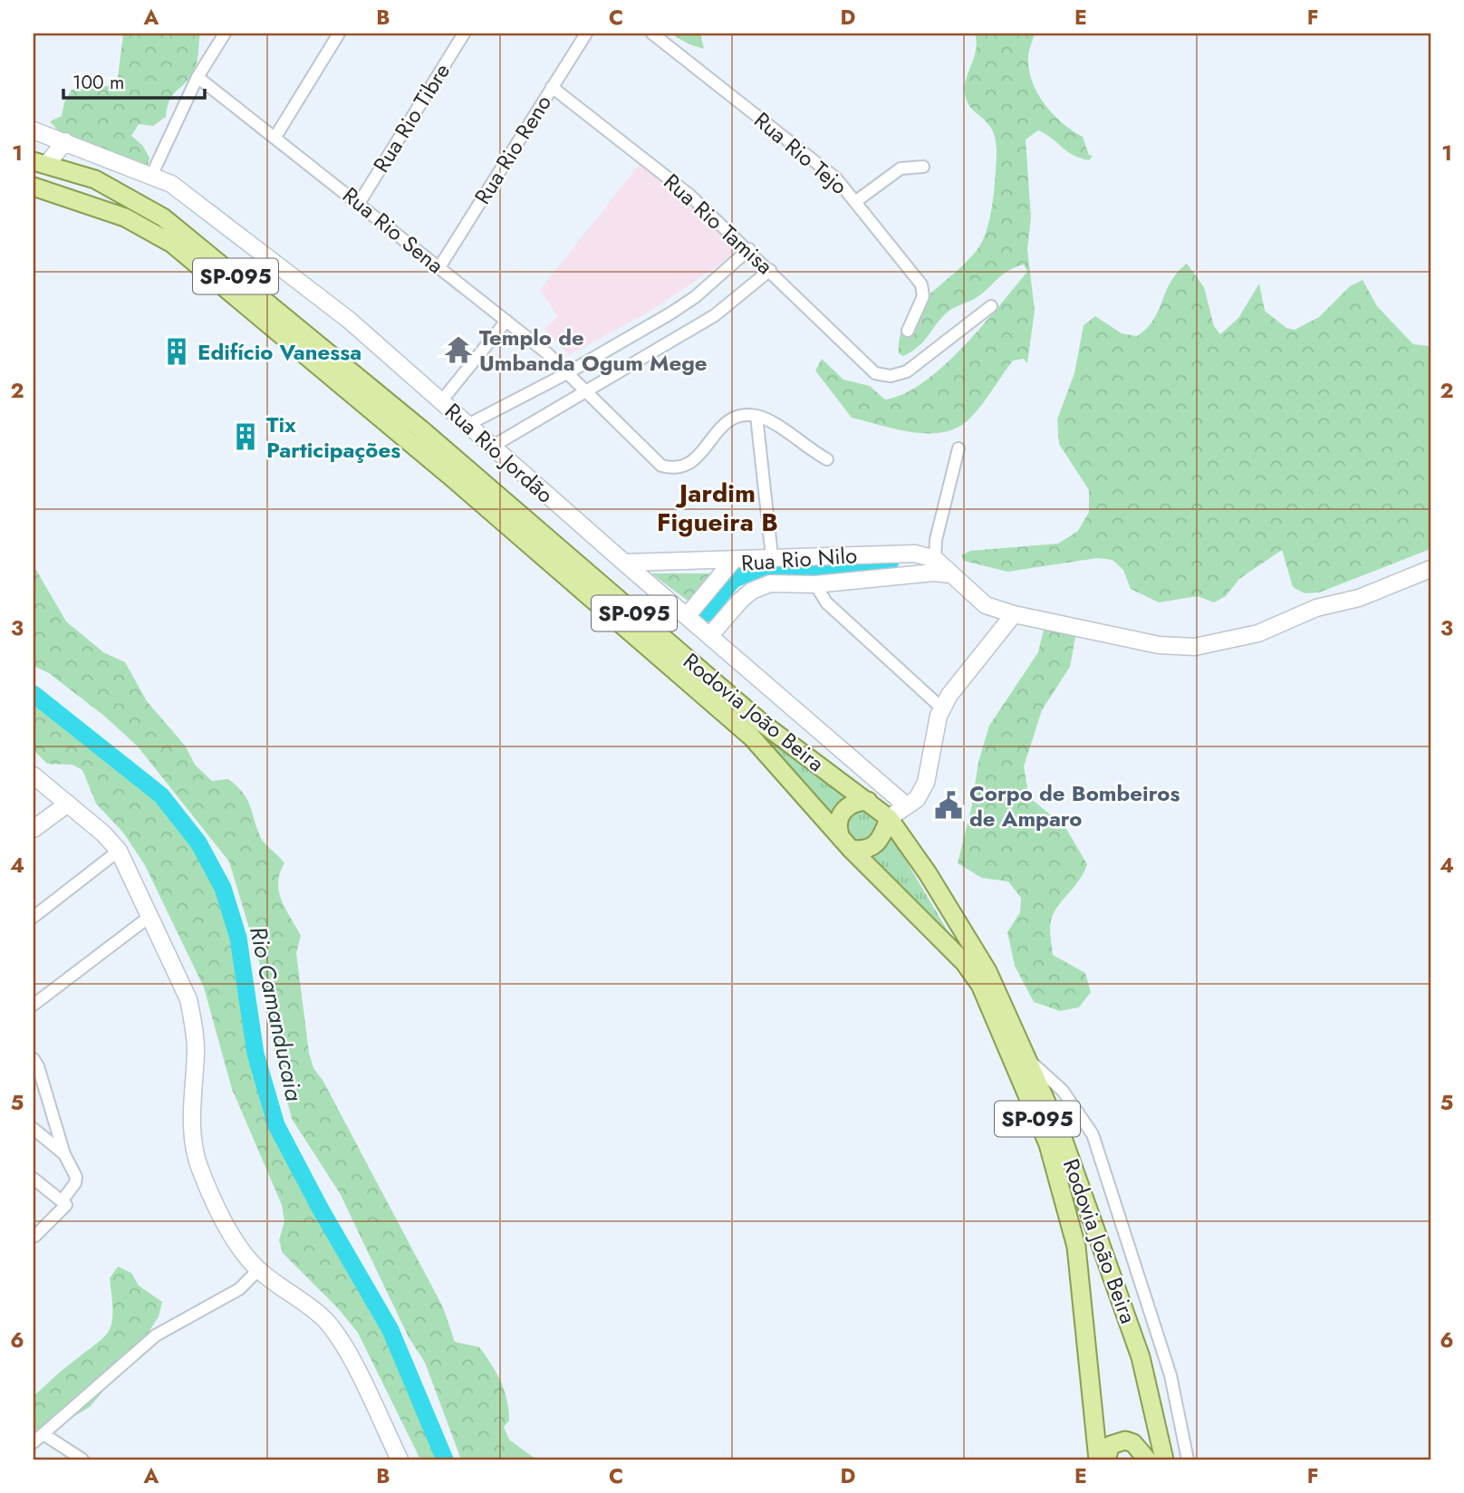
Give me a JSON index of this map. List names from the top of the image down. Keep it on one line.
{"streets":{"main road":["SP-095","Rodovia João Beira"],"street":["Rua Rio Tibre","Rua Rio Reno","Rua Rio Tejo","Rua Rio Tamisa","Rua Rio Sena","Rua Rio Jordão","Rua Rio Nilo"]},"crossings":[["Rua Rio Tibre","Rua Rio Sena"],["Rua Rio Reno","Rua Rio Tamisa"],["Rua Rio Reno","Rua Rio Sena"],["Rua Rio Jordão","Rua Rio Nilo"]],"districts":["Jardim Figueira B"],"water":["Rio Camanducaia"],"places":{"temple":["Templo de Umbanda Ogum Mege"],"building":["Edifício Vanessa","Tix Participações"],"public building":["Corpo de Bombeiros de Amparo"]},"scale_bar":"100 m","grid":{"columns":["A","B","C","D","E","F"],"rows":["1","2","3","4","5","6"]}}
